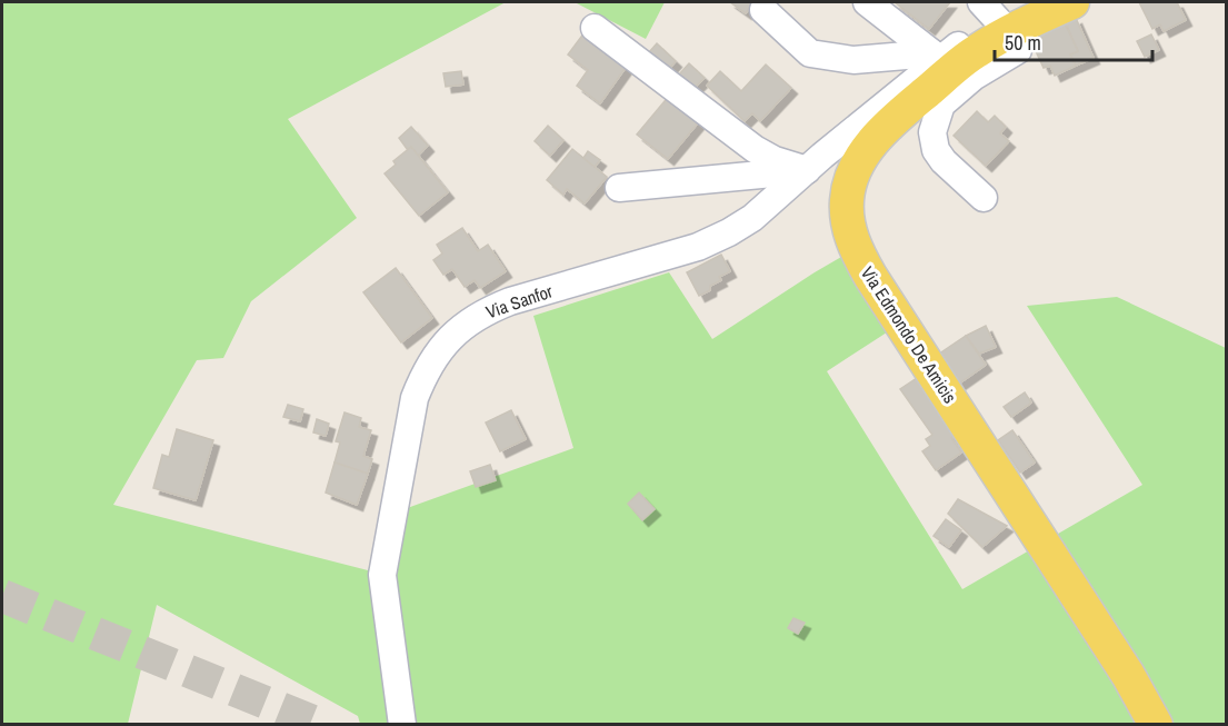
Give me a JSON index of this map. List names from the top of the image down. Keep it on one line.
{"streets":{"main road":["Via Edmondo De Amicis"],"street":["Via Sanfor"]},"crossings":[["Via Sanfor","Via Edmondo De Amicis"]],"scale_bar":"50 m"}
